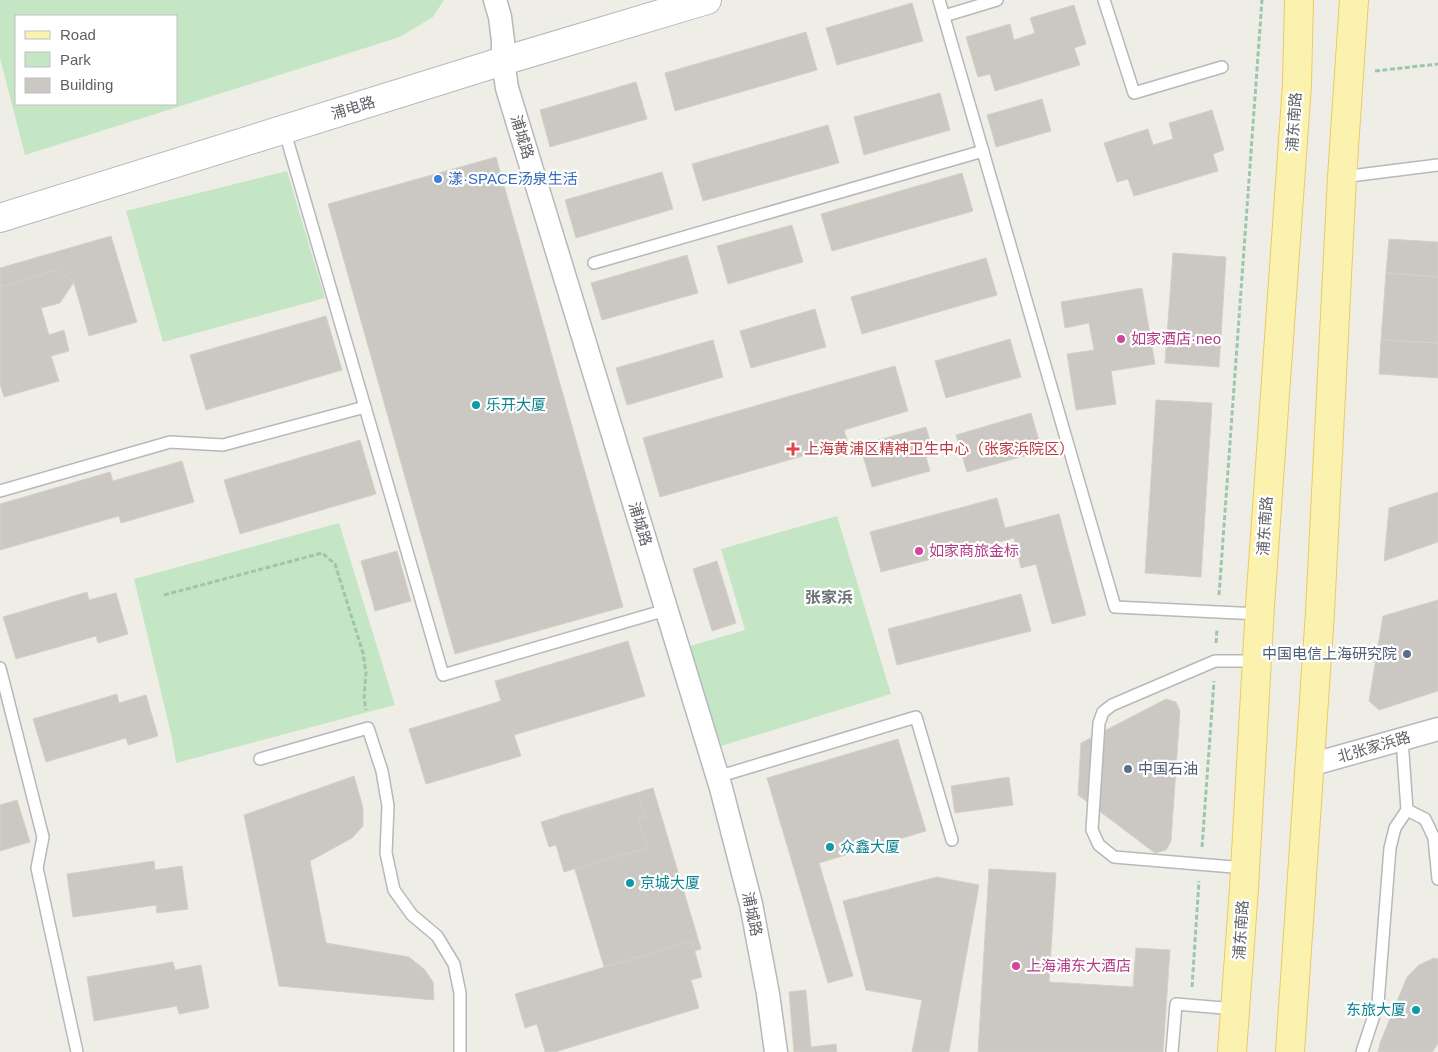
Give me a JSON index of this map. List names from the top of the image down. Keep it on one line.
{"streets":{"main road":["浦东南路"],"street":["浦电路","浦城路","北张家浜路"]},"crossings":[["浦电路","浦城路"]],"districts":["张家浜"],"places":{"other":["漾·SPACE汤泉生活","如家酒店·neo","乐开大厦","如家商旅金标","中国电信上海研究院","中国石油","众鑫大厦","京城大厦","上海浦东大酒店","东旅大厦"],"health":["上海黄浦区精神卫生中心（张家浜院区）"]},"legend":["Road","Park","Building"]}
